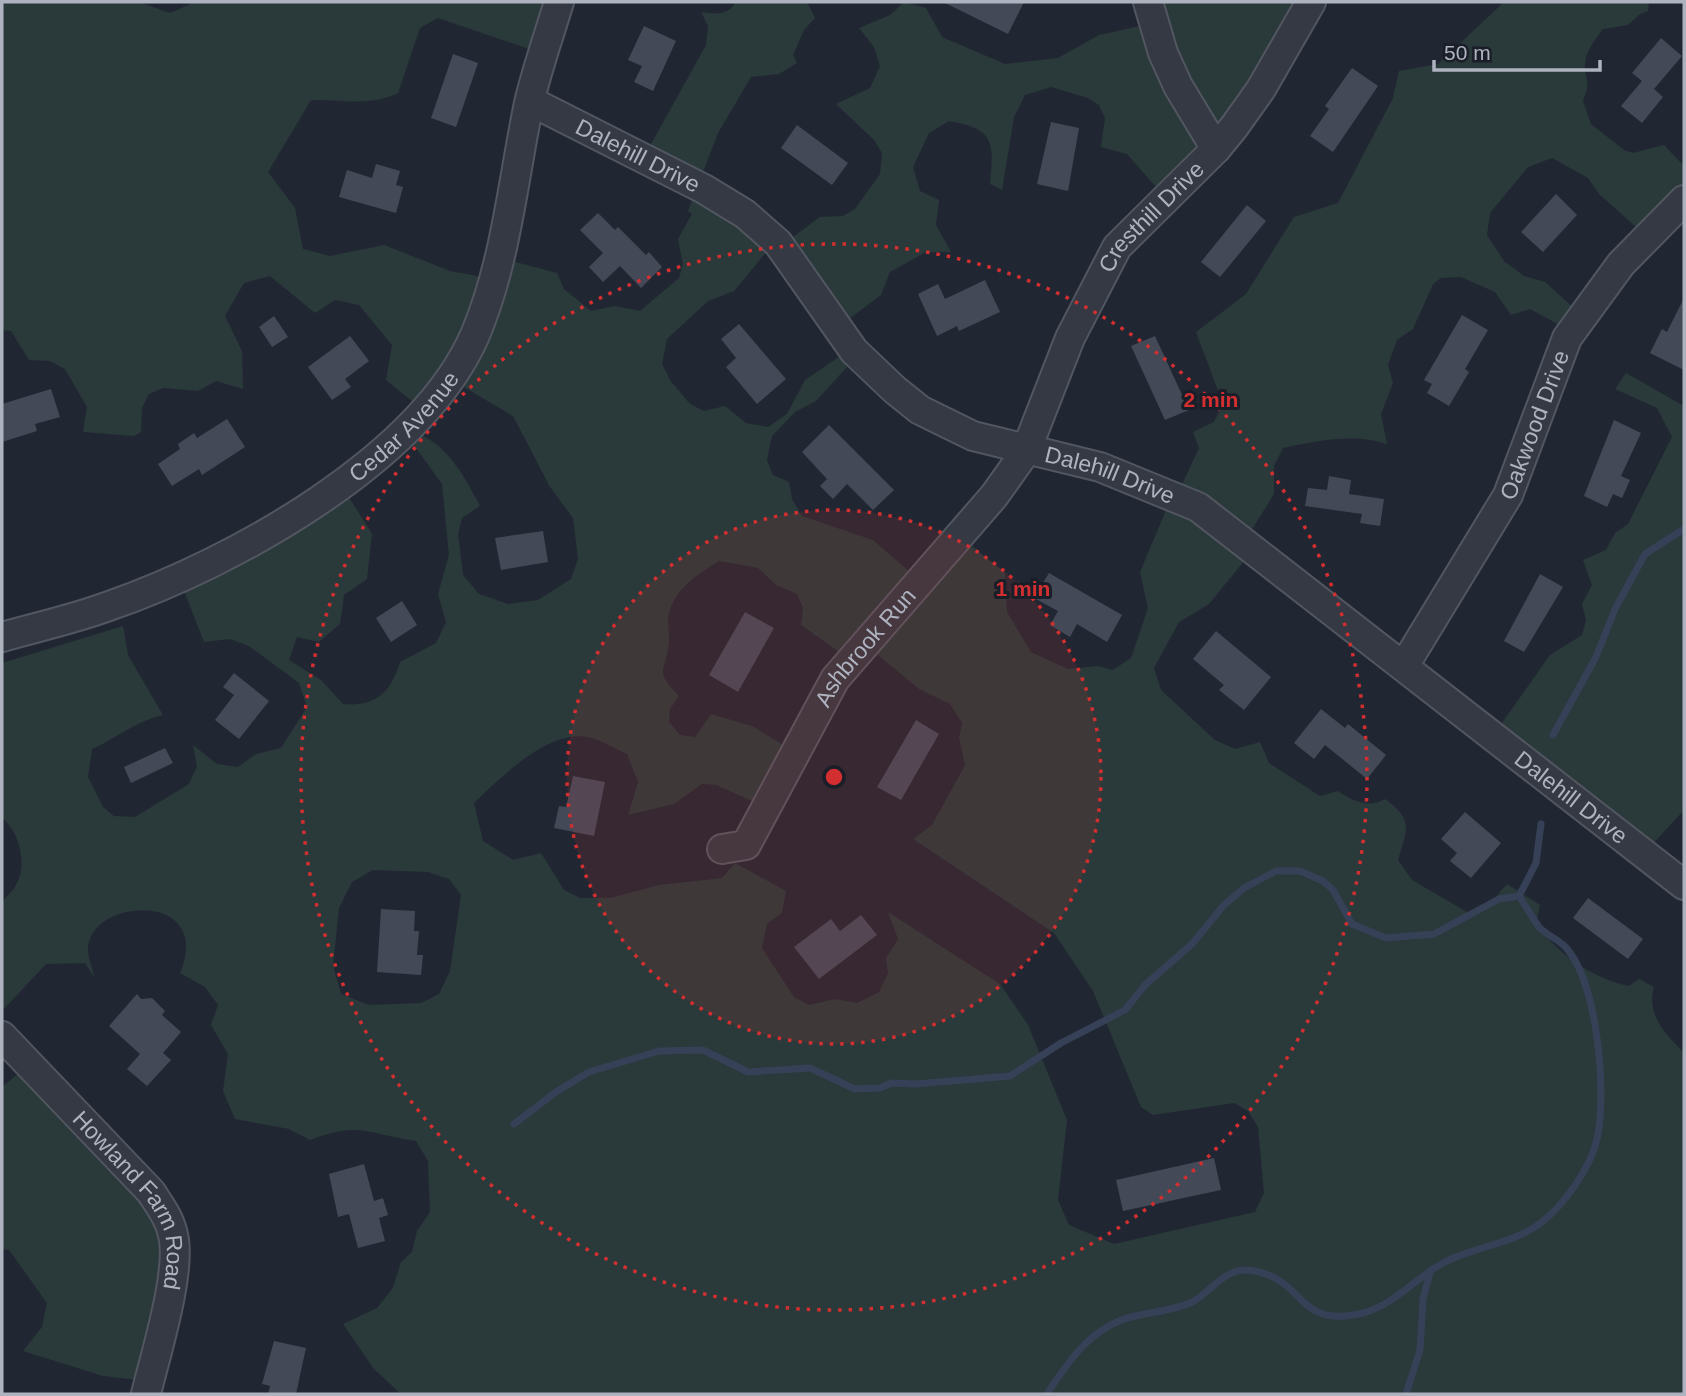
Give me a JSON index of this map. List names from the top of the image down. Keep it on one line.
{"streets":{"street":["Dalehill Drive","Cresthill Drive","Cedar Avenue","Oakwood Drive","Ashbrook Run","Howland Farm Road"]},"crossings":[["Dalehill Drive","Cresthill Drive"],["Dalehill Drive","Cedar Avenue"],["Dalehill Drive","Oakwood Drive"],["Dalehill Drive","Ashbrook Run"],["Cresthill Drive","Ashbrook Run"]],"scale_bar":"50 m","rings":["2 min","1 min"]}
